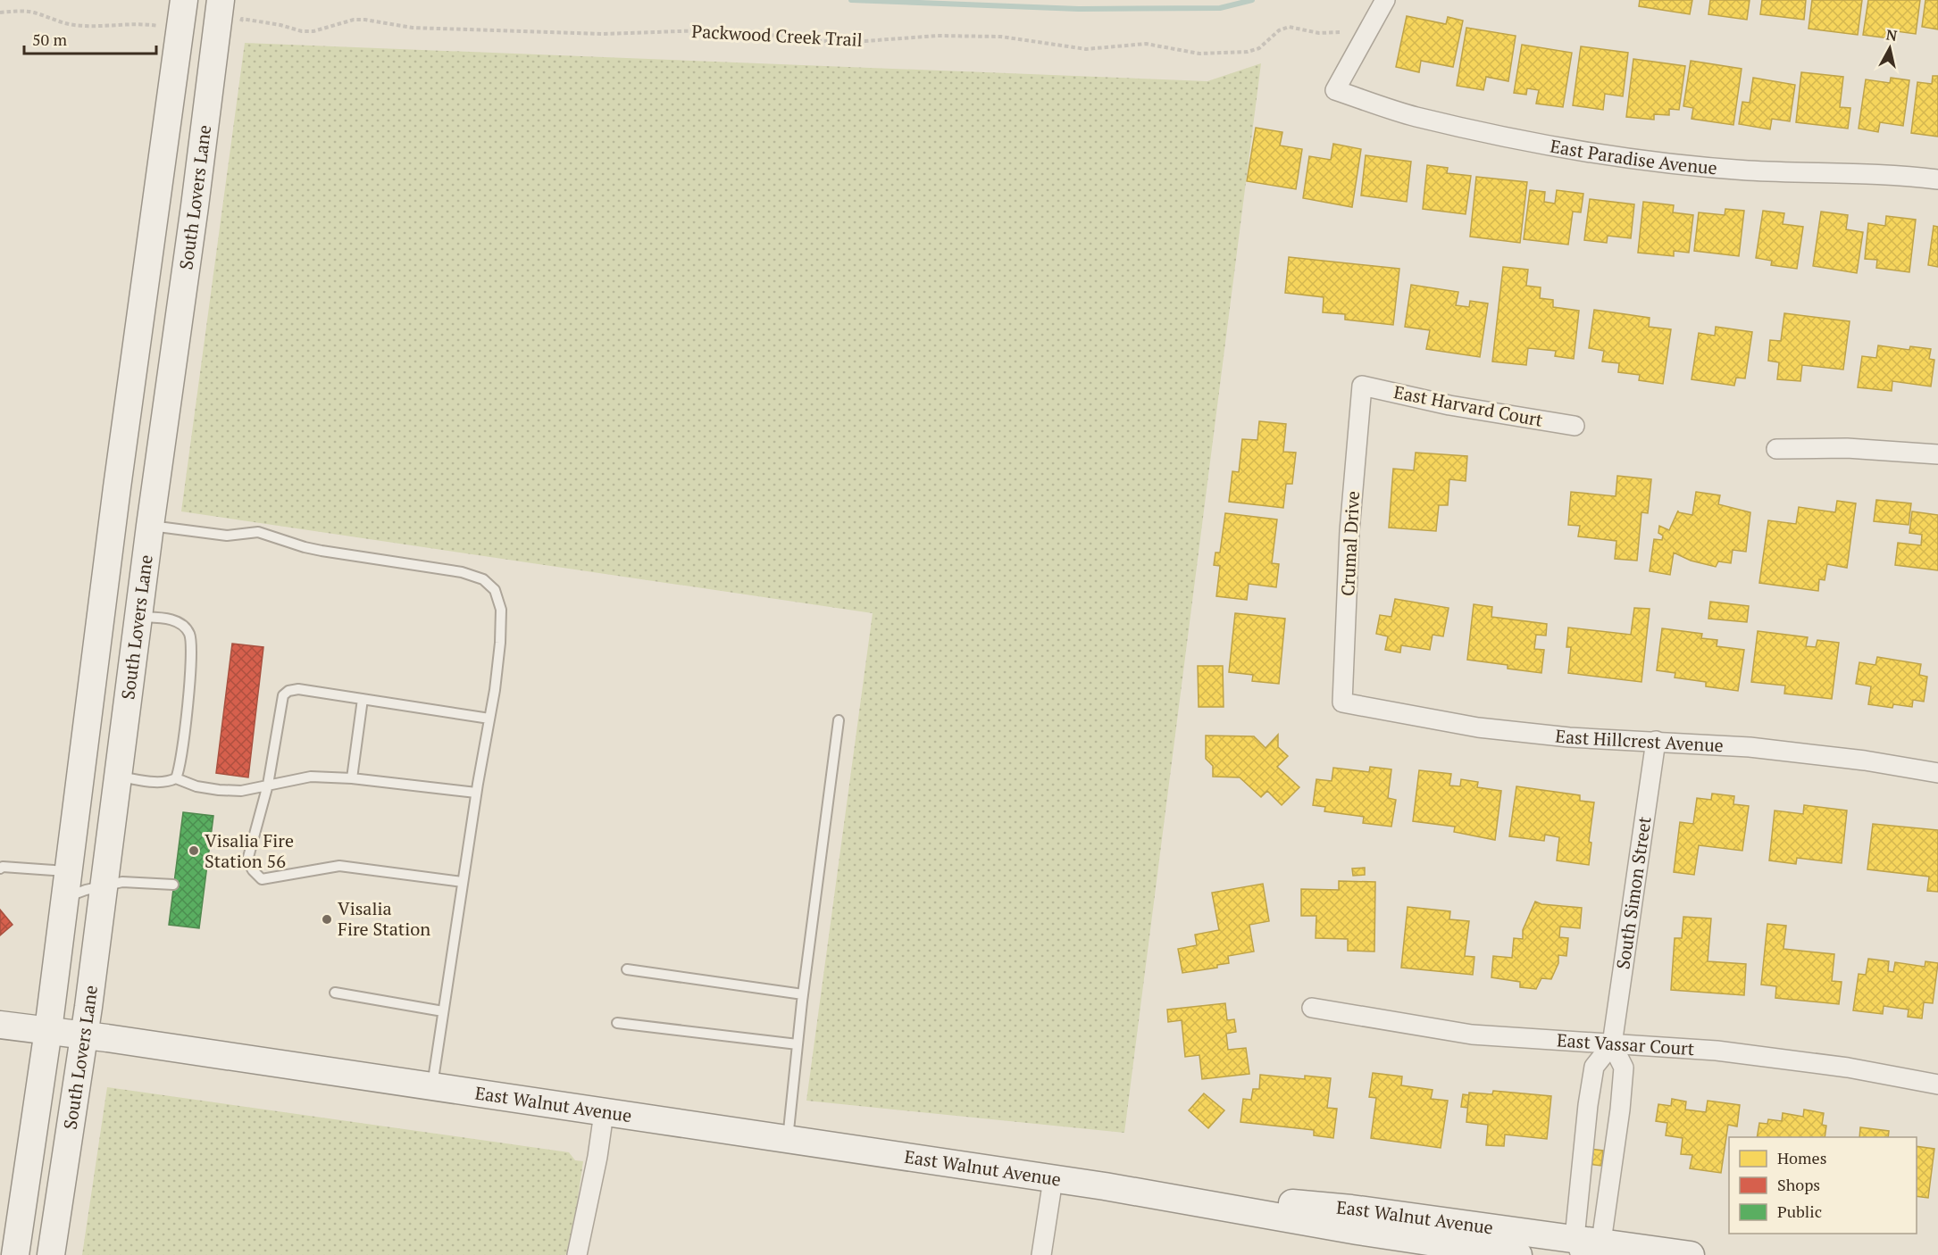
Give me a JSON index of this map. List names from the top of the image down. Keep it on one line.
{"streets":{"main road":["South Lovers Lane","East Walnut Avenue"],"street":["East Paradise Avenue","East Harvard Court","Crumal Drive","East Hillcrest Avenue","South Simon Street","East Vassar Court"],"path":["Packwood Creek Trail"]},"crossings":[["South Lovers Lane","East Walnut Avenue"],["East Harvard Court","Crumal Drive"],["Crumal Drive","East Hillcrest Avenue"],["East Hillcrest Avenue","South Simon Street"],["South Simon Street","East Vassar Court"]],"places":["Visalia Fire Station 56","Visalia Fire Station"],"legend":["Homes","Shops","Public"],"scale_bar":"50 m","north":"top"}
